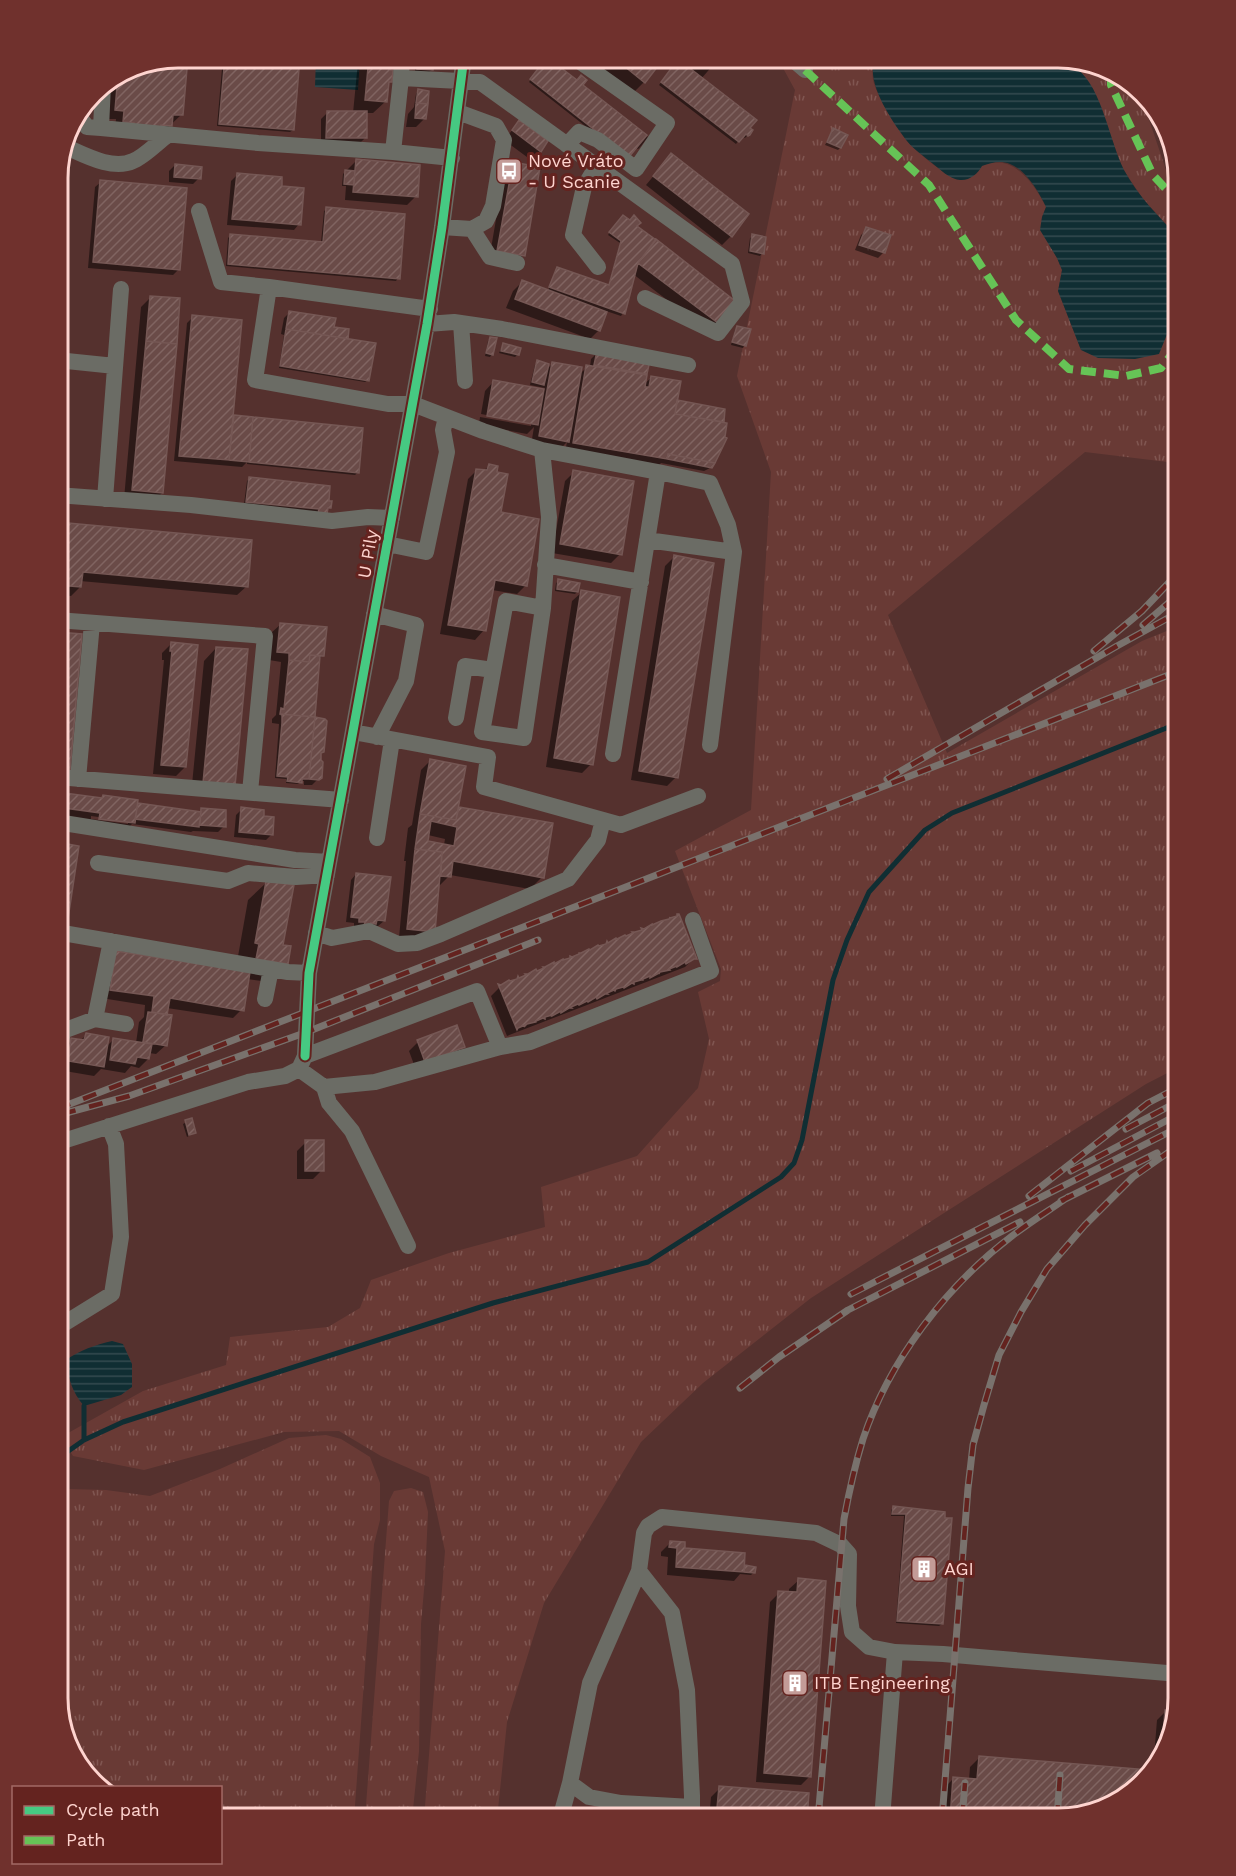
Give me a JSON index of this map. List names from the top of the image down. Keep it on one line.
{"streets":{"street":["U Pily"]},"places":{"bus stop":["Nové Vráto - U Scanie"],"building":["AGI","ITB Engineering"]},"legend":["Cycle path","Path"]}
